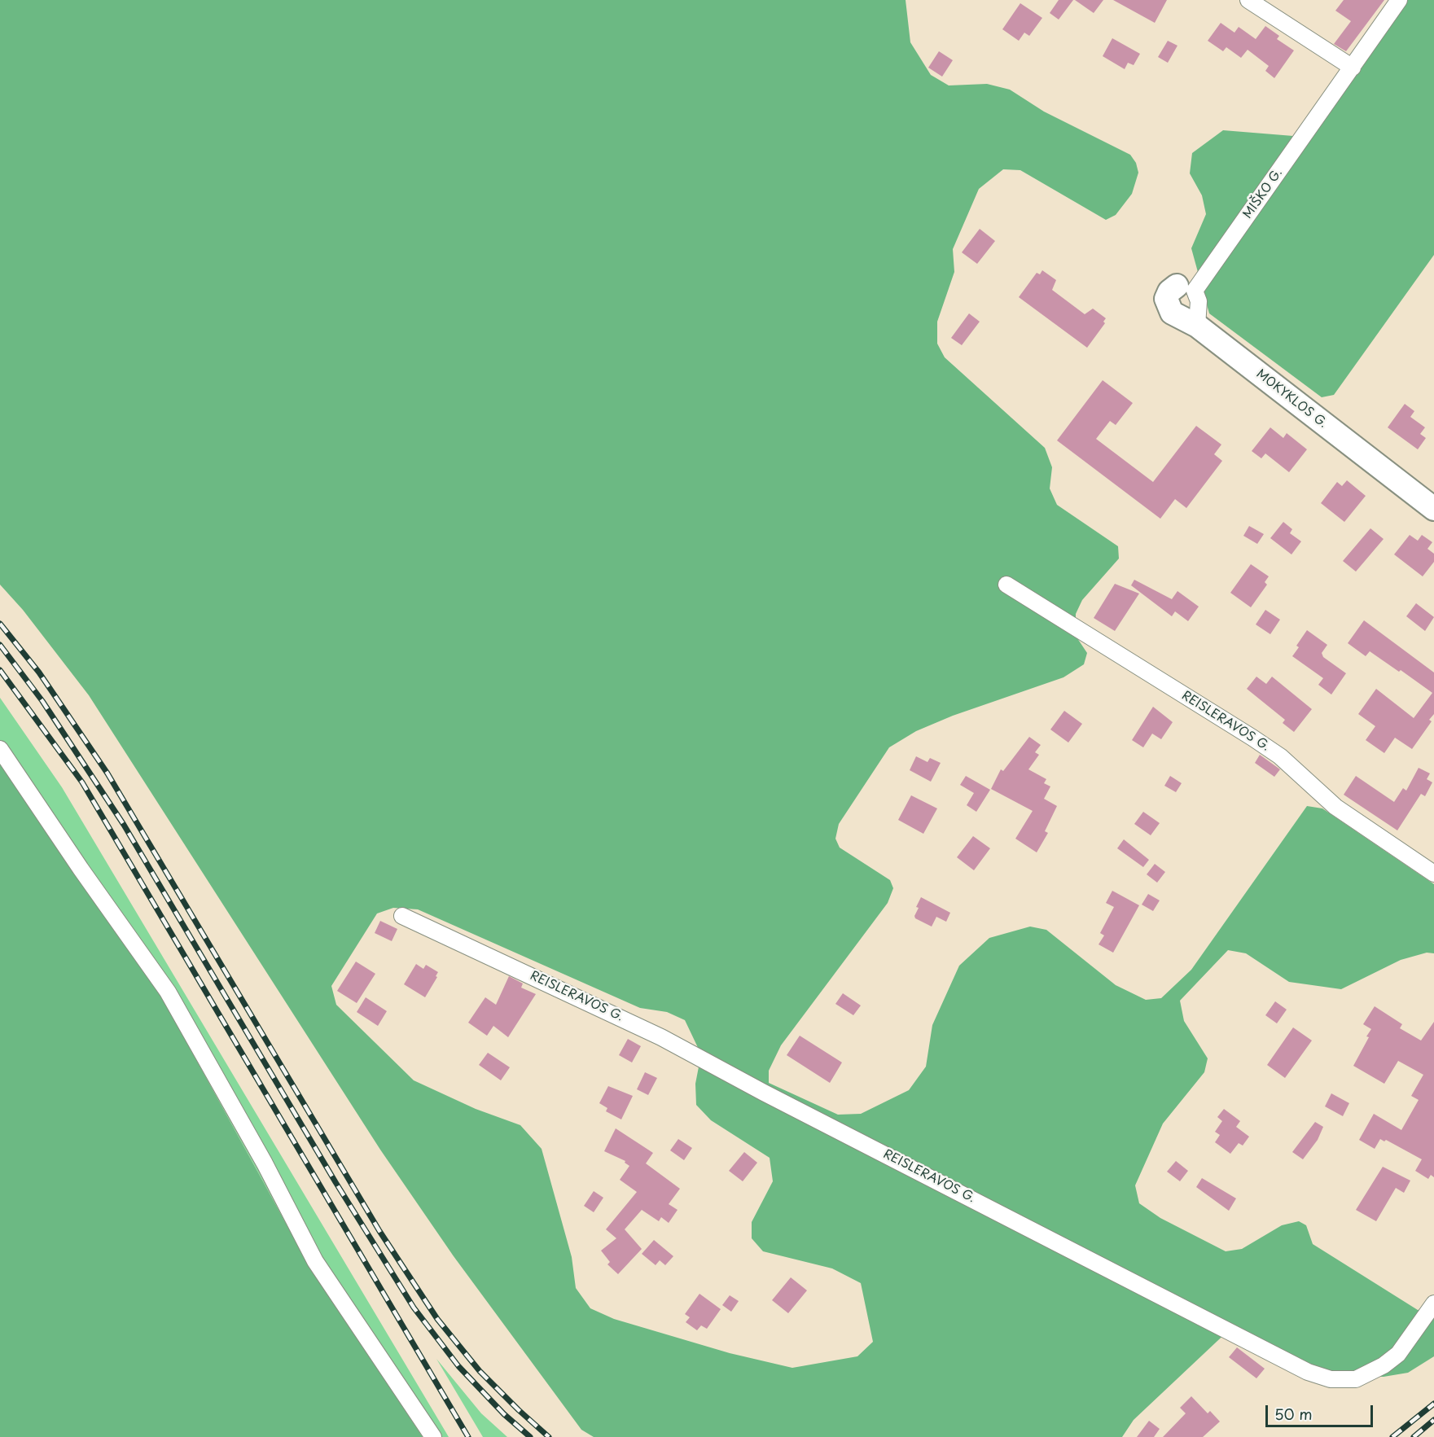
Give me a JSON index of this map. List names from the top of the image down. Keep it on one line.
{"streets":{"main road":["MOKYKLOS G."],"street":["MIŠKO G.","REISLERAVOS G."]},"crossings":[["MIŠKO G.","MOKYKLOS G."]],"scale_bar":"50 m"}
